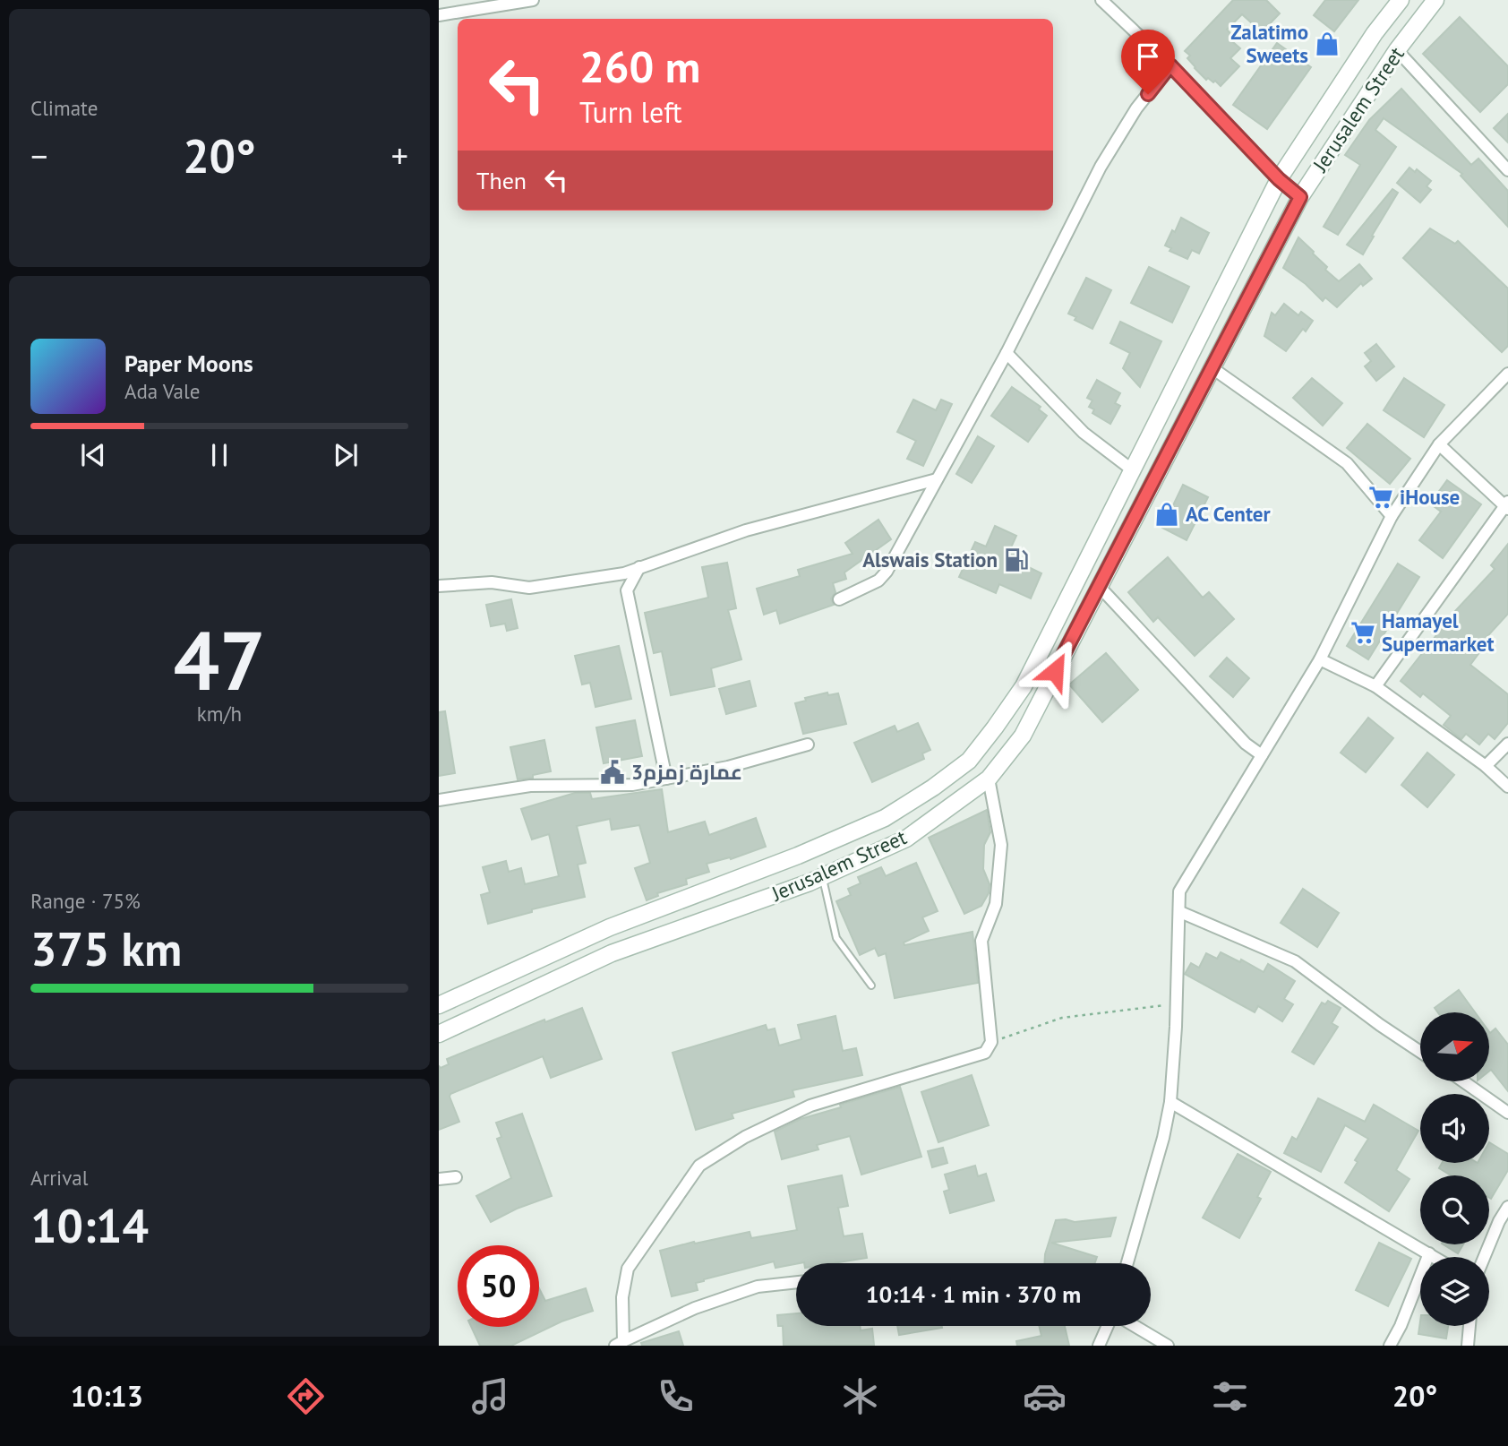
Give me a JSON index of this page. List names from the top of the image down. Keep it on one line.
{"streets":{"main road":["Jerusalem Street"]},"places":{"shop":["Zalatimo Sweets","AC Center"],"supermarket":["iHouse","Hamayel Supermarket"],"fuel station":["Alswais Station"],"public building":["عمارة زمزم3"]},"north":"right","page":{"tile":["Climate",["47","km/h"],["Range · 75%","375 km"],["Arrival","10:14"]],"turn":["260 m","Turn left"],"heat":["−","20°","+"],"then":"Then","song":["Paper Moons","Ada Vale"],"limit":"50","trip":"10:14 · 1 min · 370 m","tabs":["10:13","20°"]}}
